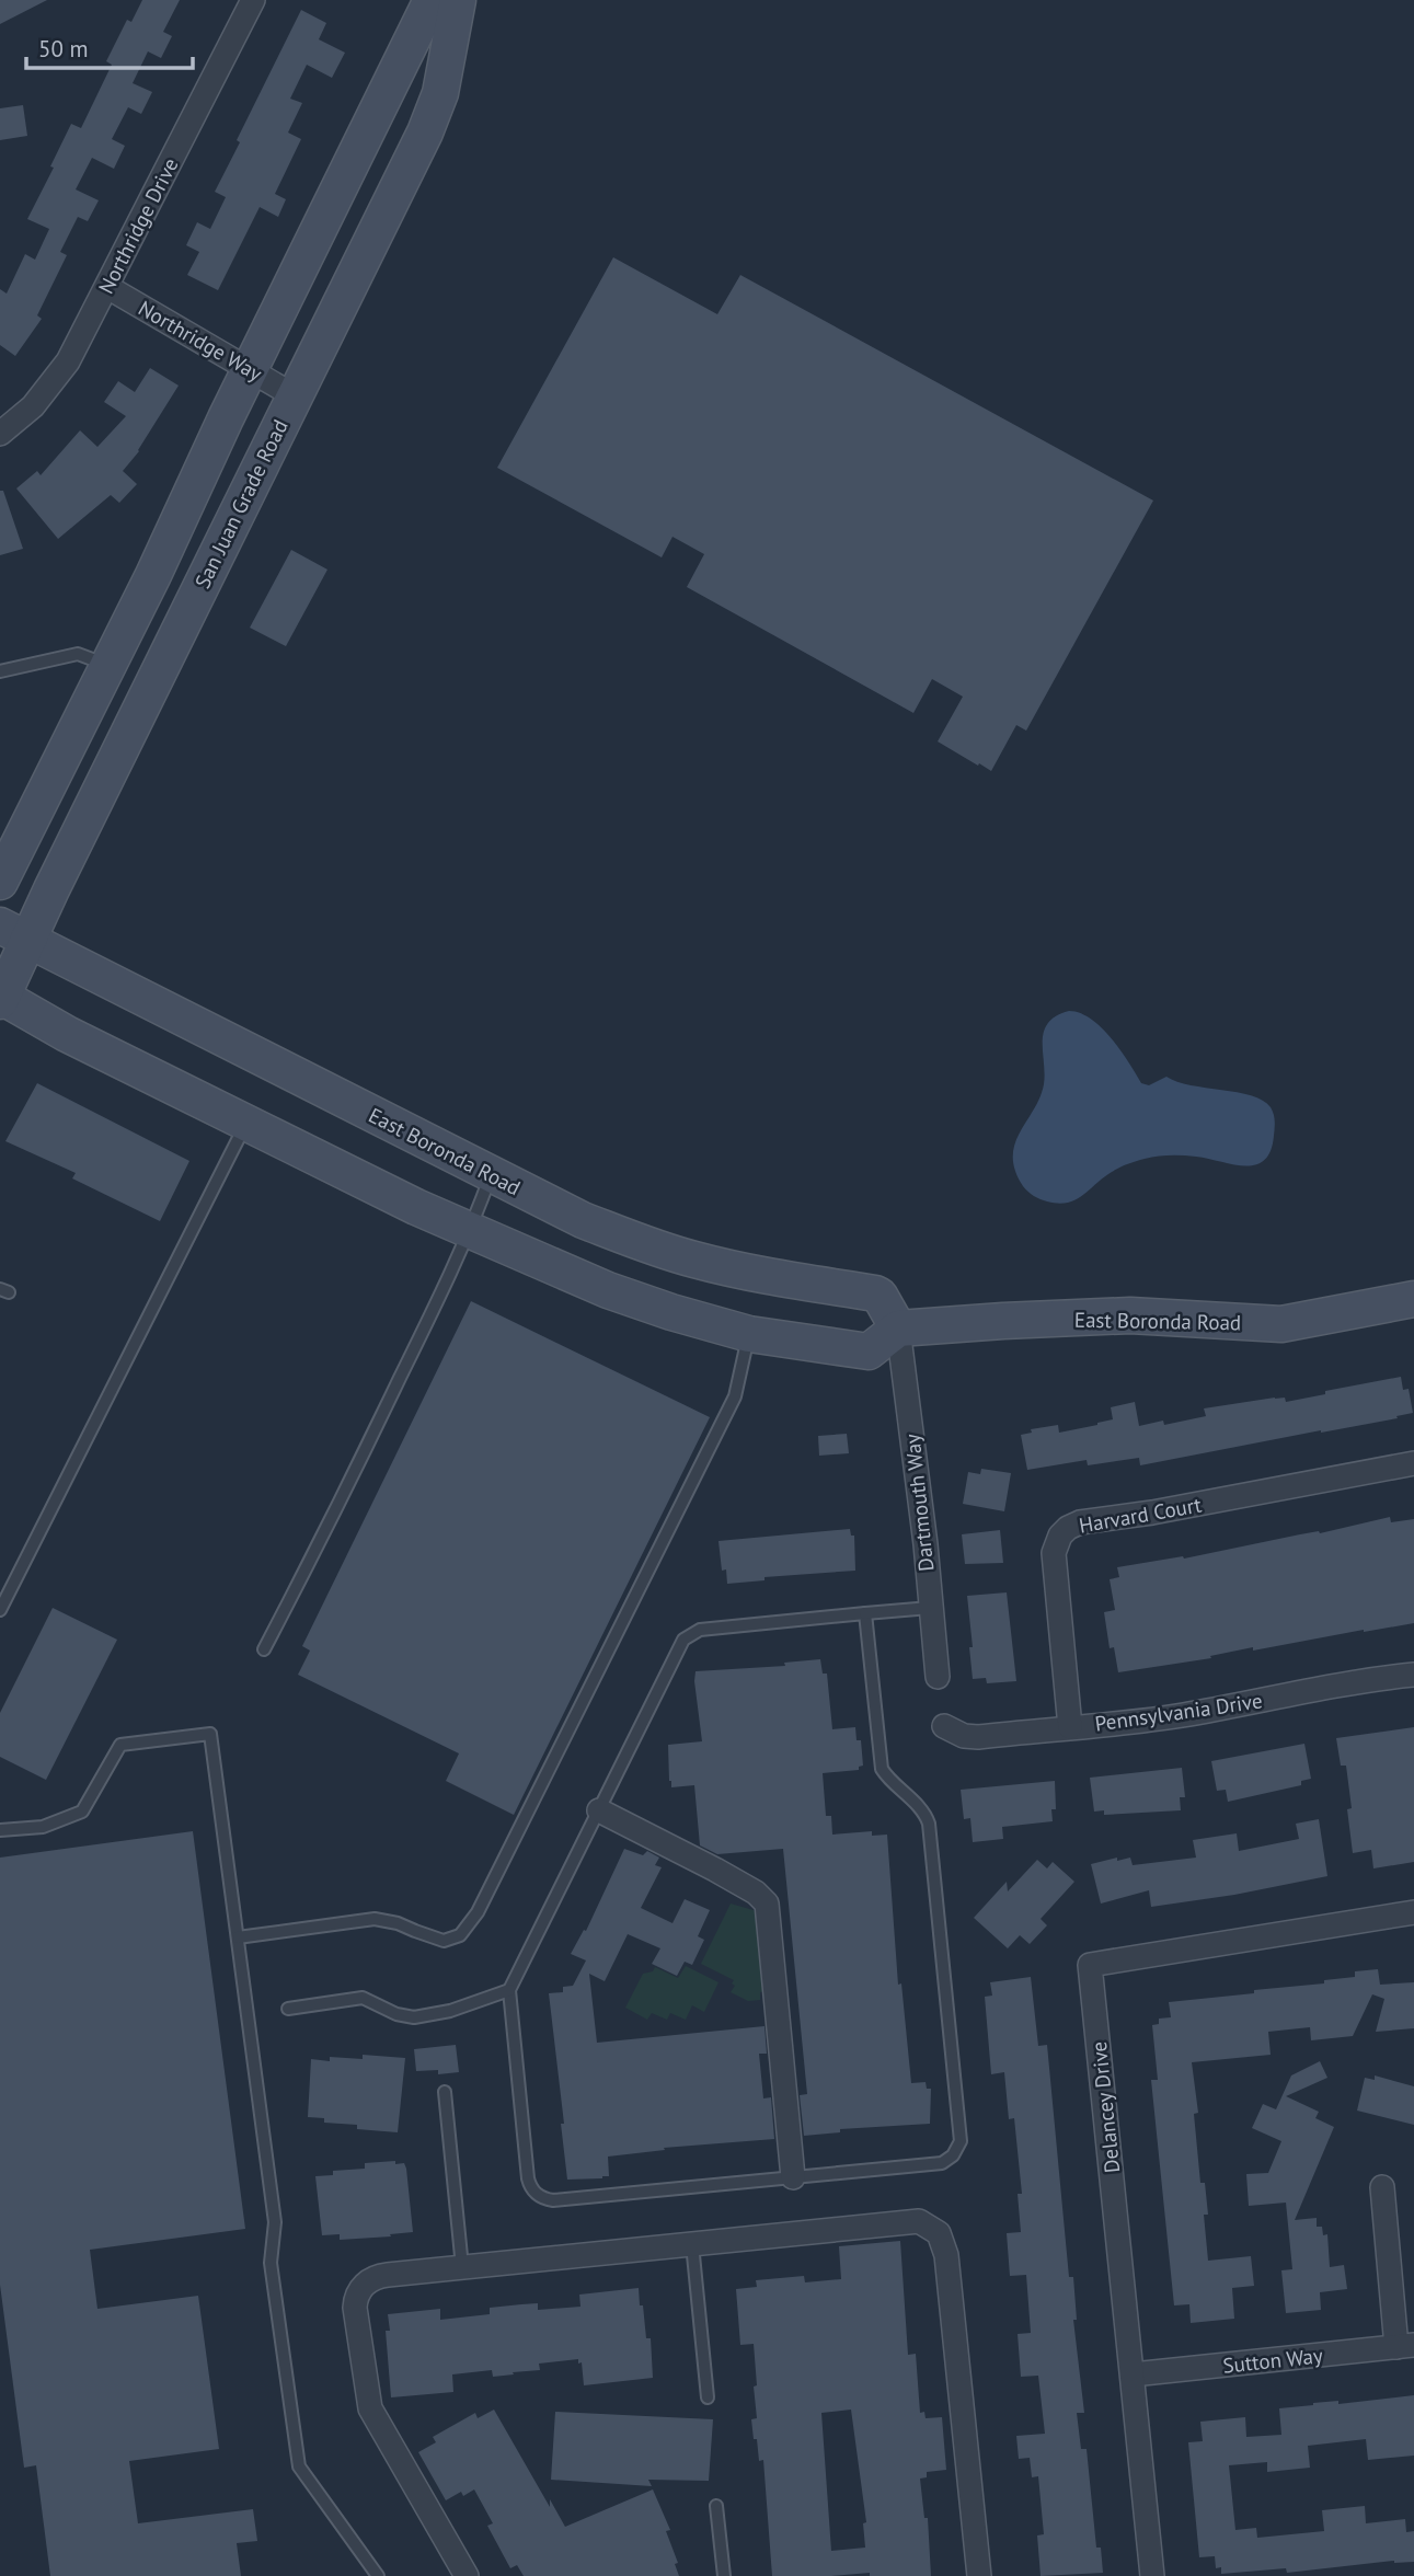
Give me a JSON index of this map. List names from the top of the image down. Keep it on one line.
{"streets":{"main road":["San Juan Grade Road","East Boronda Road"],"street":["Northridge Drive","Northridge Way","Dartmouth Way","Harvard Court","Pennsylvania Drive","Delancey Drive","Sutton Way"]},"crossings":[["Northridge Drive","Northridge Way"],["Northridge Way","San Juan Grade Road"],["San Juan Grade Road","East Boronda Road"],["East Boronda Road","Dartmouth Way"],["Harvard Court","Pennsylvania Drive"],["Delancey Drive","Sutton Way"]],"scale_bar":"50 m"}
